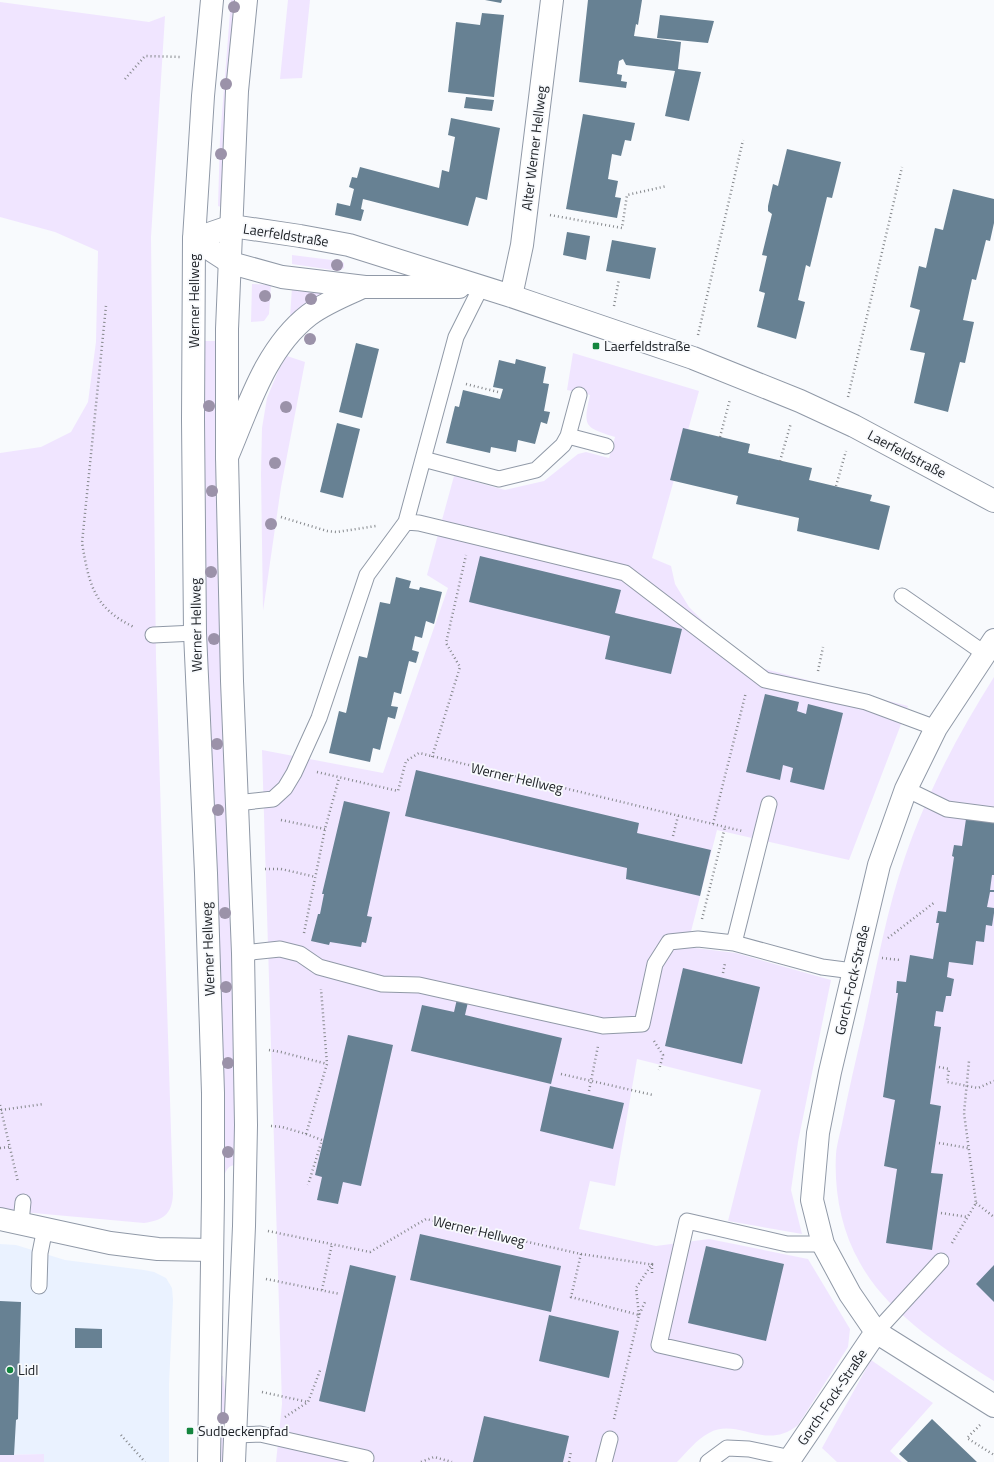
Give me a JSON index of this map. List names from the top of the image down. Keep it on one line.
{"streets":{"main road":["Alter Werner Hellweg","Laerfeldstraße","Werner Hellweg","Gorch-Fock-Straße"]},"crossings":[["Alter Werner Hellweg","Laerfeldstraße"],["Laerfeldstraße","Werner Hellweg"]],"places":{"transit":["Laerfeldstraße","Sudbeckenpfad"],"other":["Lidl"]}}
